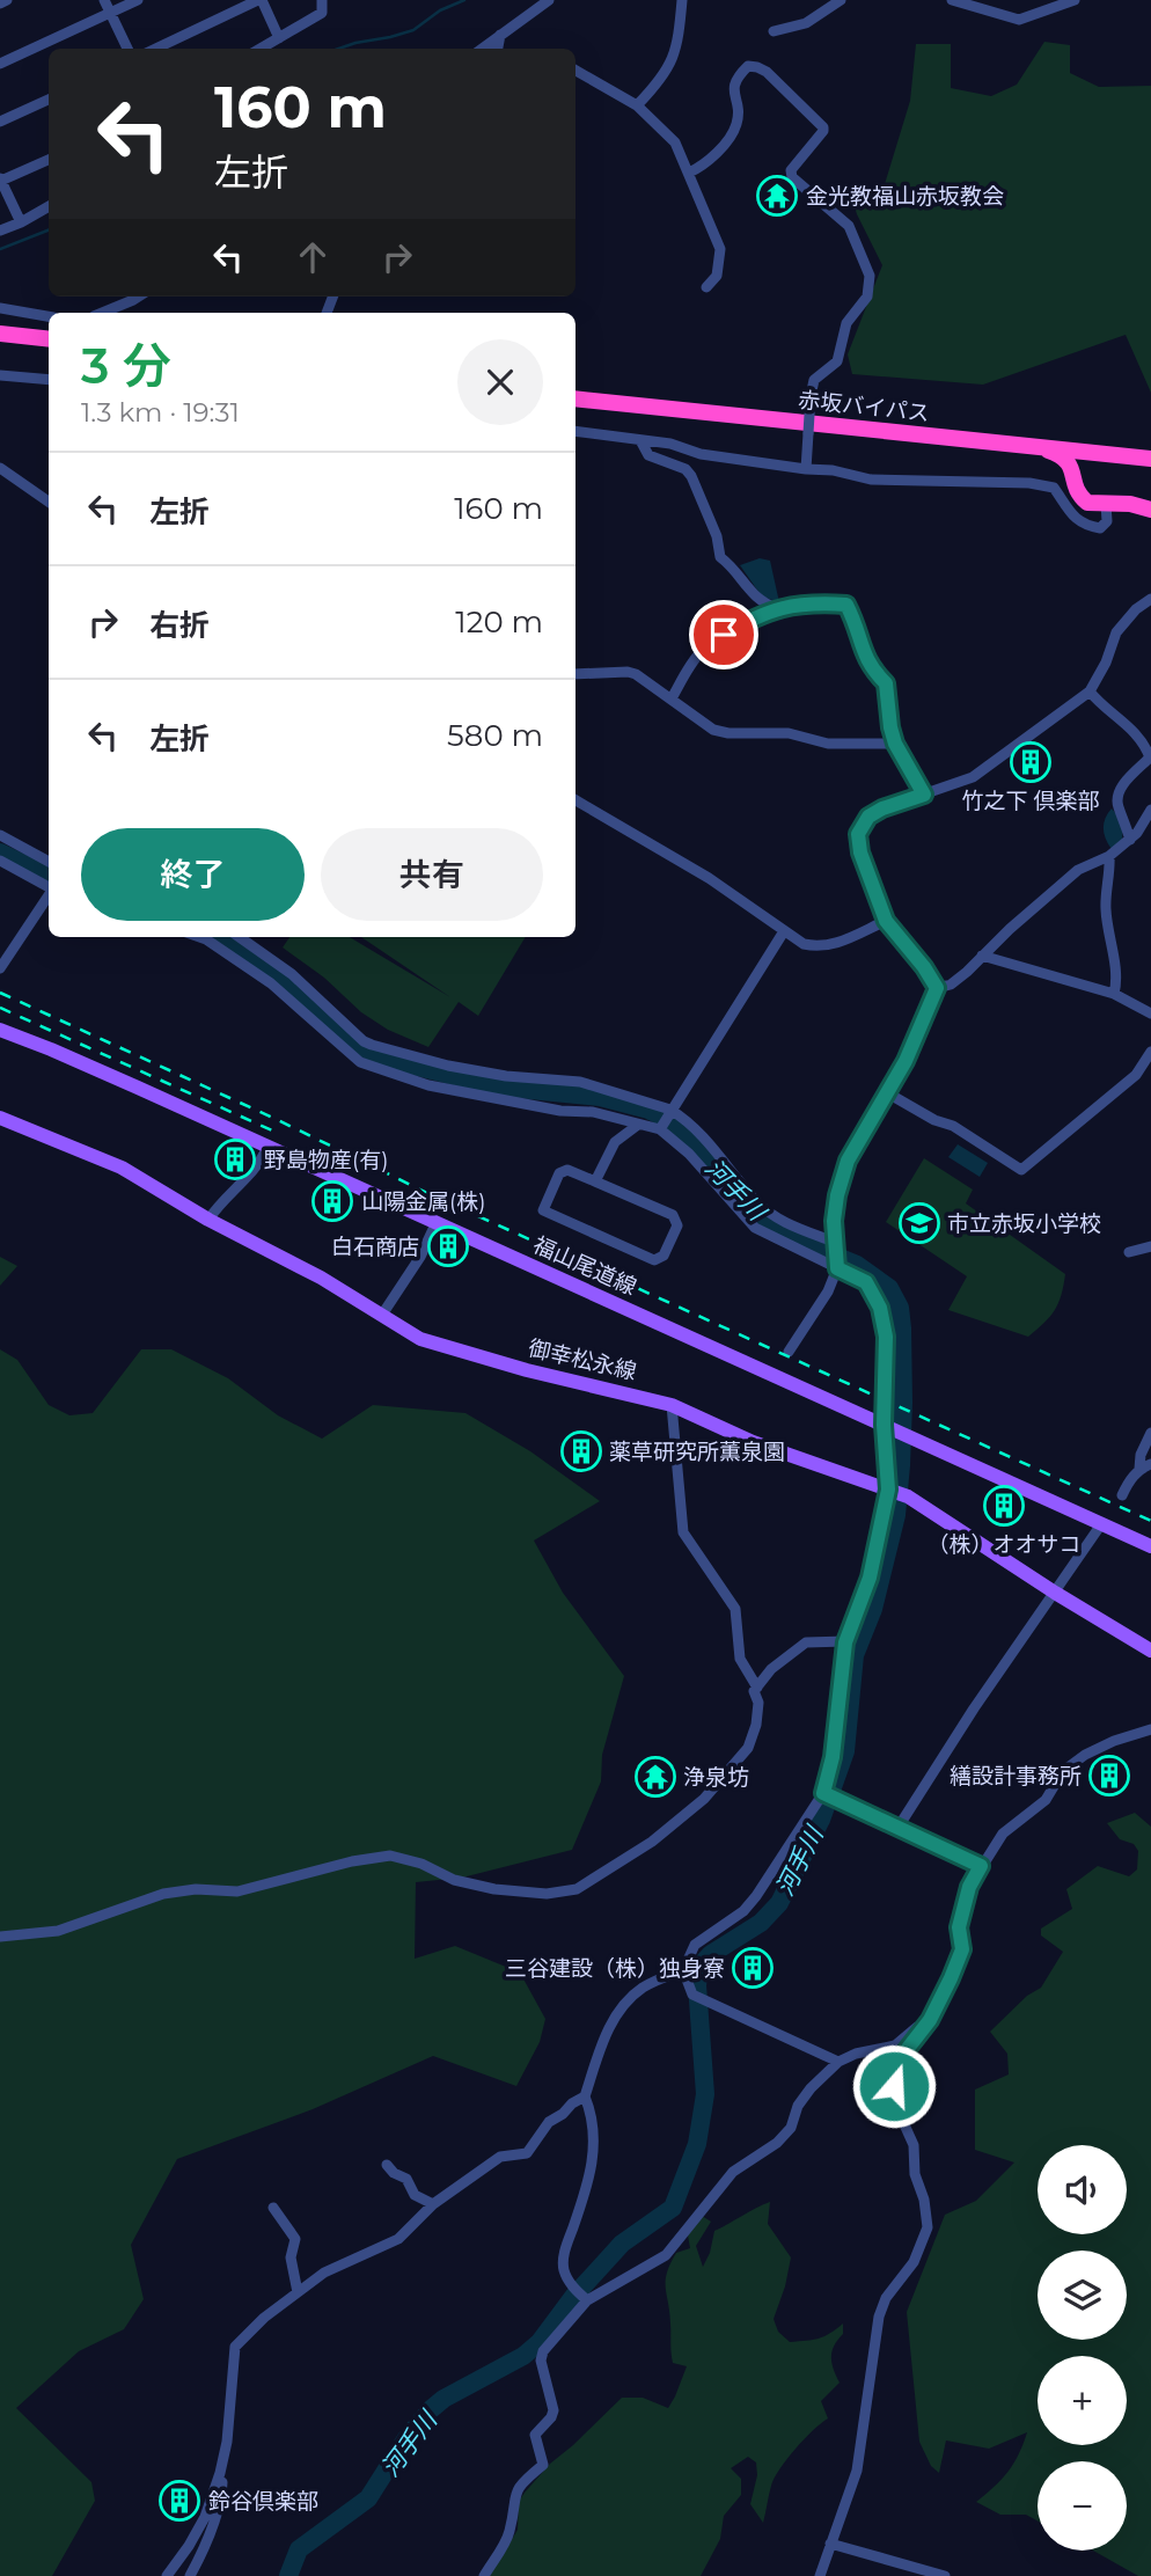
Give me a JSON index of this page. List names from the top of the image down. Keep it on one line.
{"streets":{"highway":["赤坂バイパス"],"main road":["福山尾道線","御幸松永線"]},"water":["河手川"],"places":{"temple":["金光教福山赤坂教会","浄泉坊"],"building":["竹之下 倶楽部","野島物産(有)","山陽金属(株)","白石商店","薬草研究所薫泉園","（株）オオサコ","繕設計事務所","三谷建設（株）独身寮","鈴谷倶楽部"],"school or university":["市立赤坂小学校"]},"page":{"turn":["160 m","左折"],"heading":["3 分","1.3 km · 19:31"],"list":[{"name":"左折","value":"160 m"},{"name":"右折","value":"120 m"},{"name":"左折","value":"580 m"}],"buttons":["終了","共有"],"map_buttons":["+","−"]}}
